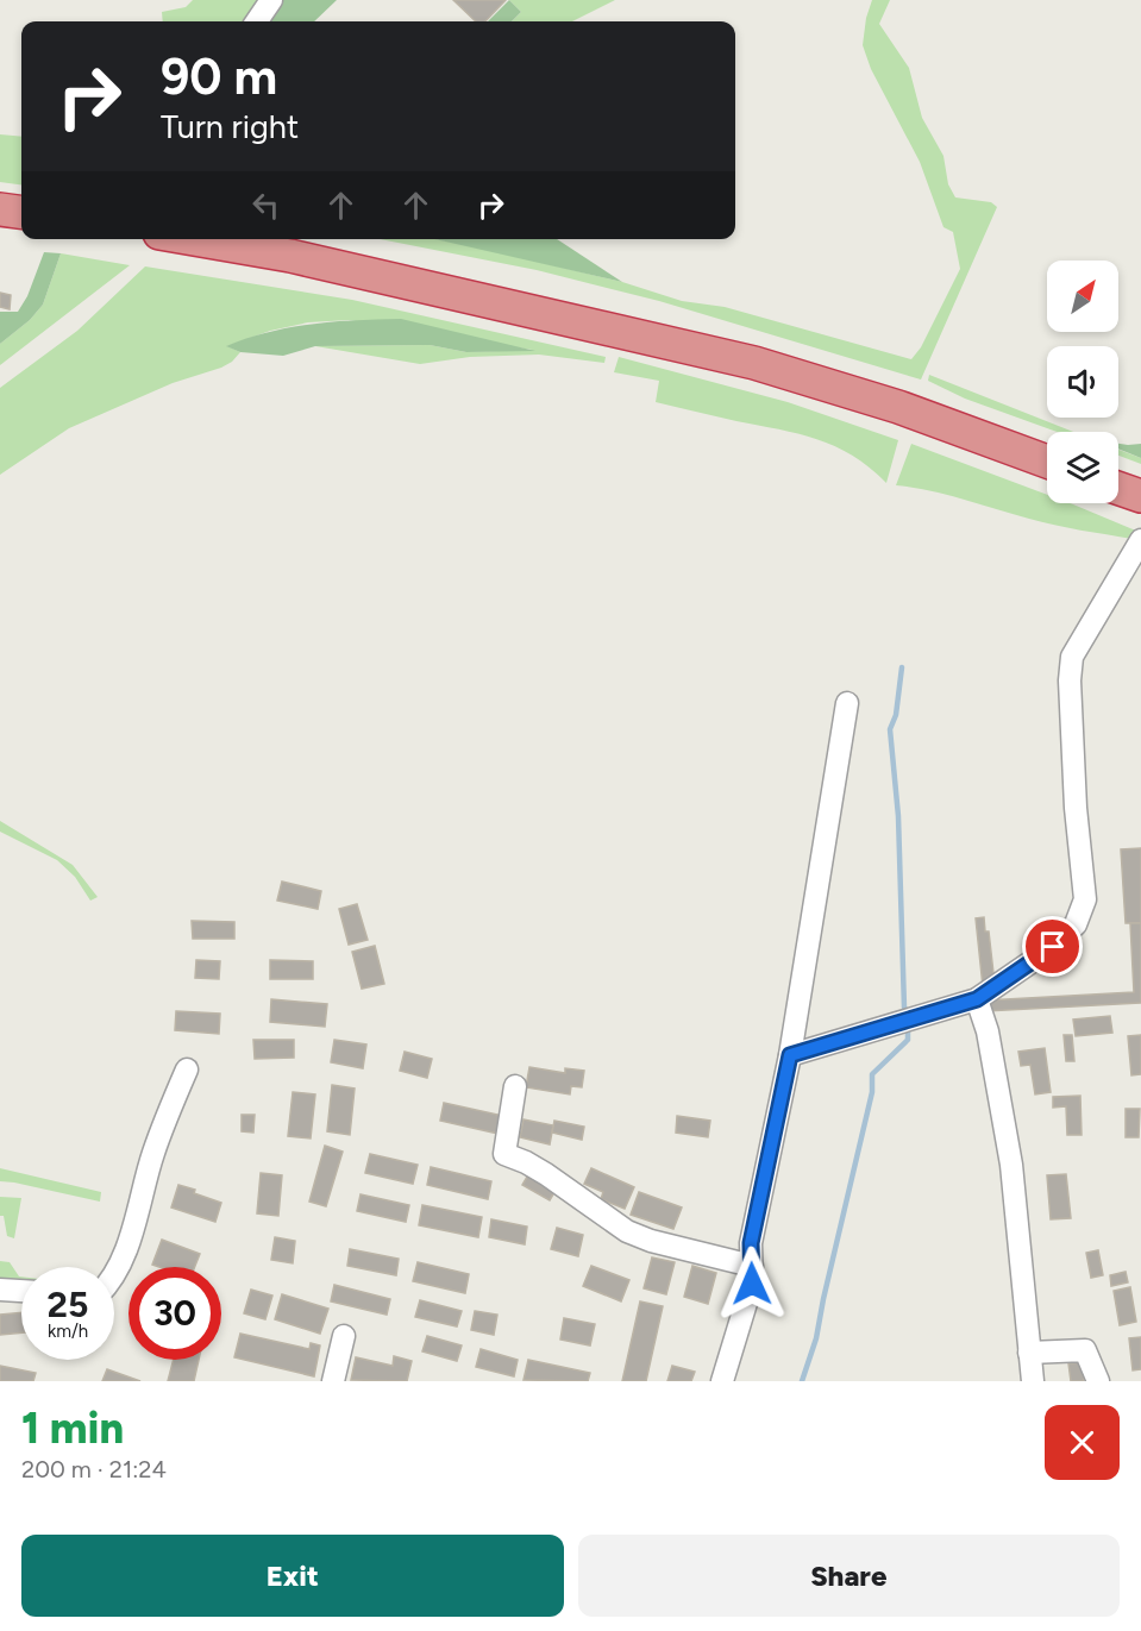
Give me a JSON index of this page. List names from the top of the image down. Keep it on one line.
{"north":"top right","page":{"turn":["90 m","Turn right"],"speed":"25 km/h","limit":"30","heading":["1 min","200 m · 21:24"],"buttons":["Exit","Share"]}}
